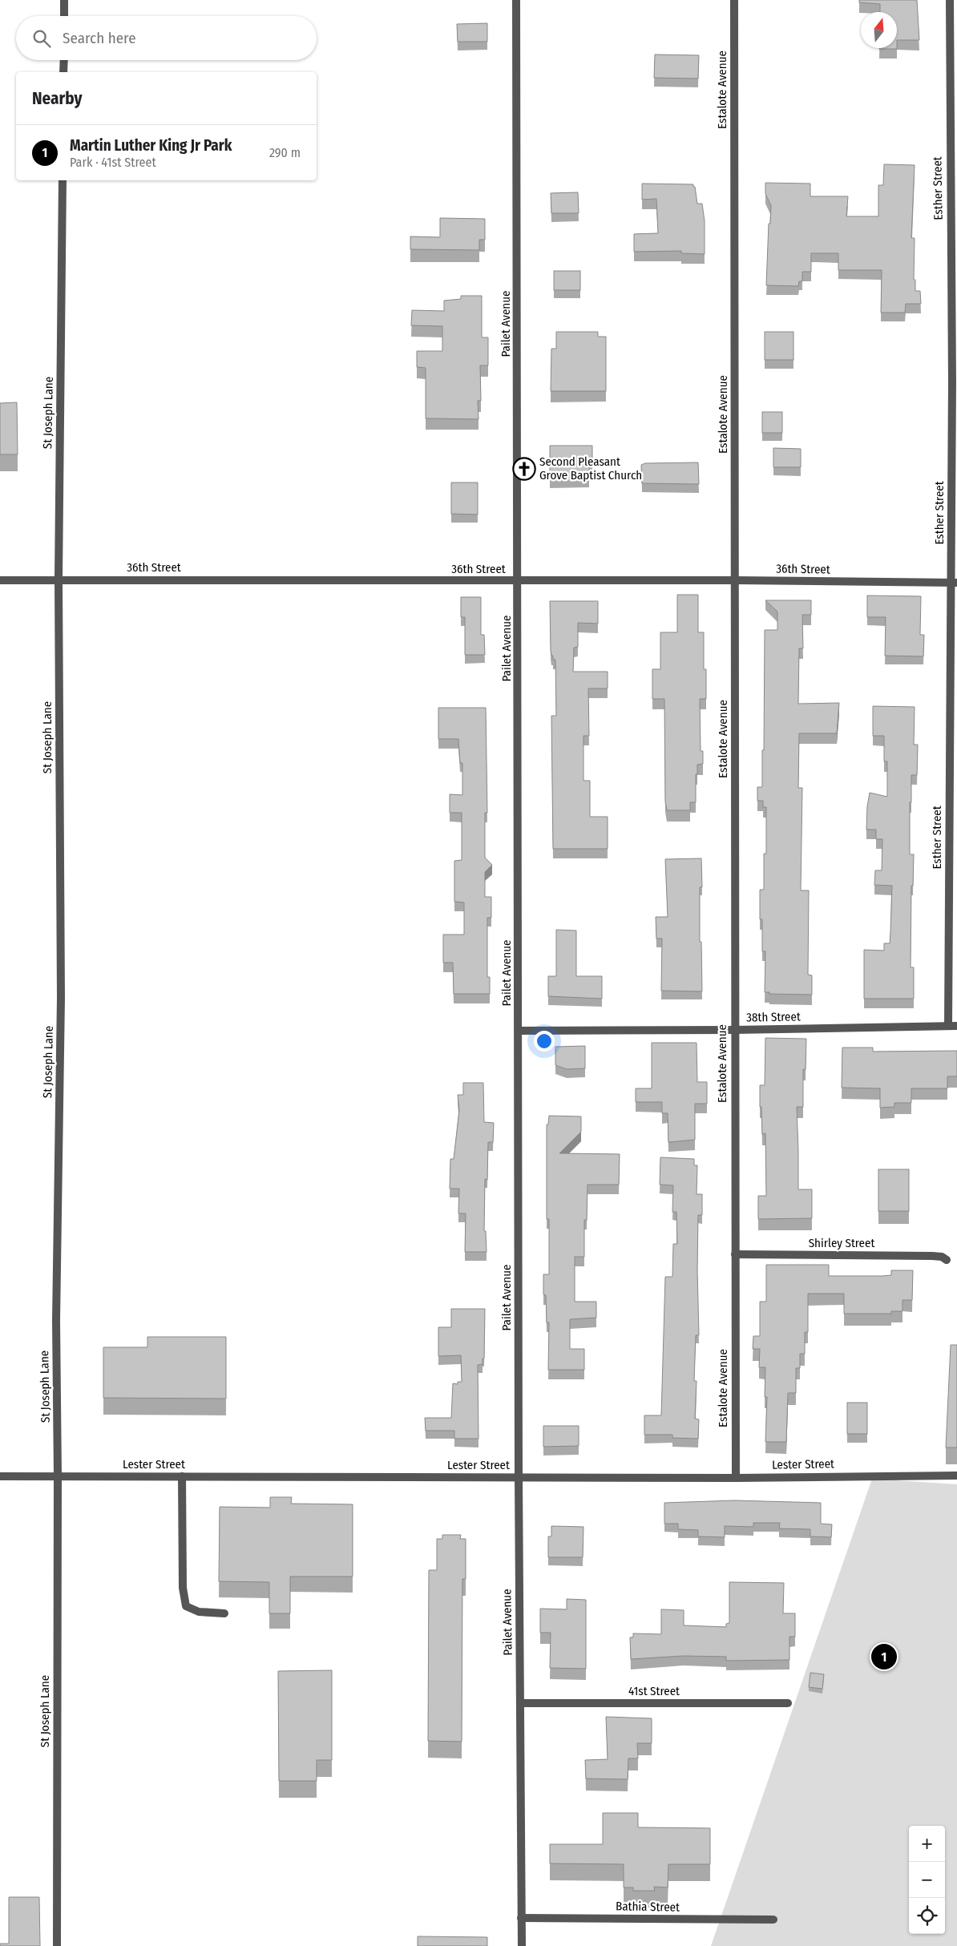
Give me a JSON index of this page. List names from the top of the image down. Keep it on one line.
{"streets":{"street":["Estalote Avenue","Esther Street","Pailet Avenue","St Joseph Lane","36th Street","38th Street","Shirley Street","Lester Street","41st Street","Bathia Street"]},"crossings":[["Estalote Avenue","36th Street"],["Estalote Avenue","38th Street"],["Estalote Avenue","Shirley Street"],["Estalote Avenue","Lester Street"],["Esther Street","36th Street"],["Esther Street","38th Street"],["Pailet Avenue","36th Street"],["Pailet Avenue","38th Street"],["Pailet Avenue","Lester Street"],["Pailet Avenue","41st Street"],["Pailet Avenue","Bathia Street"],["St Joseph Lane","36th Street"],["St Joseph Lane","Lester Street"]],"places":{"church":["Second Pleasant Grove Baptist Church"]},"north":"top","page":{"search":"Search here","heading":"Nearby","list":[{"mark":"1","name":"Martin Luther King Jr Park","note":"Park · 41st Street","value":"290 m"}],"pins":"1","map_buttons":["+","−"]}}
